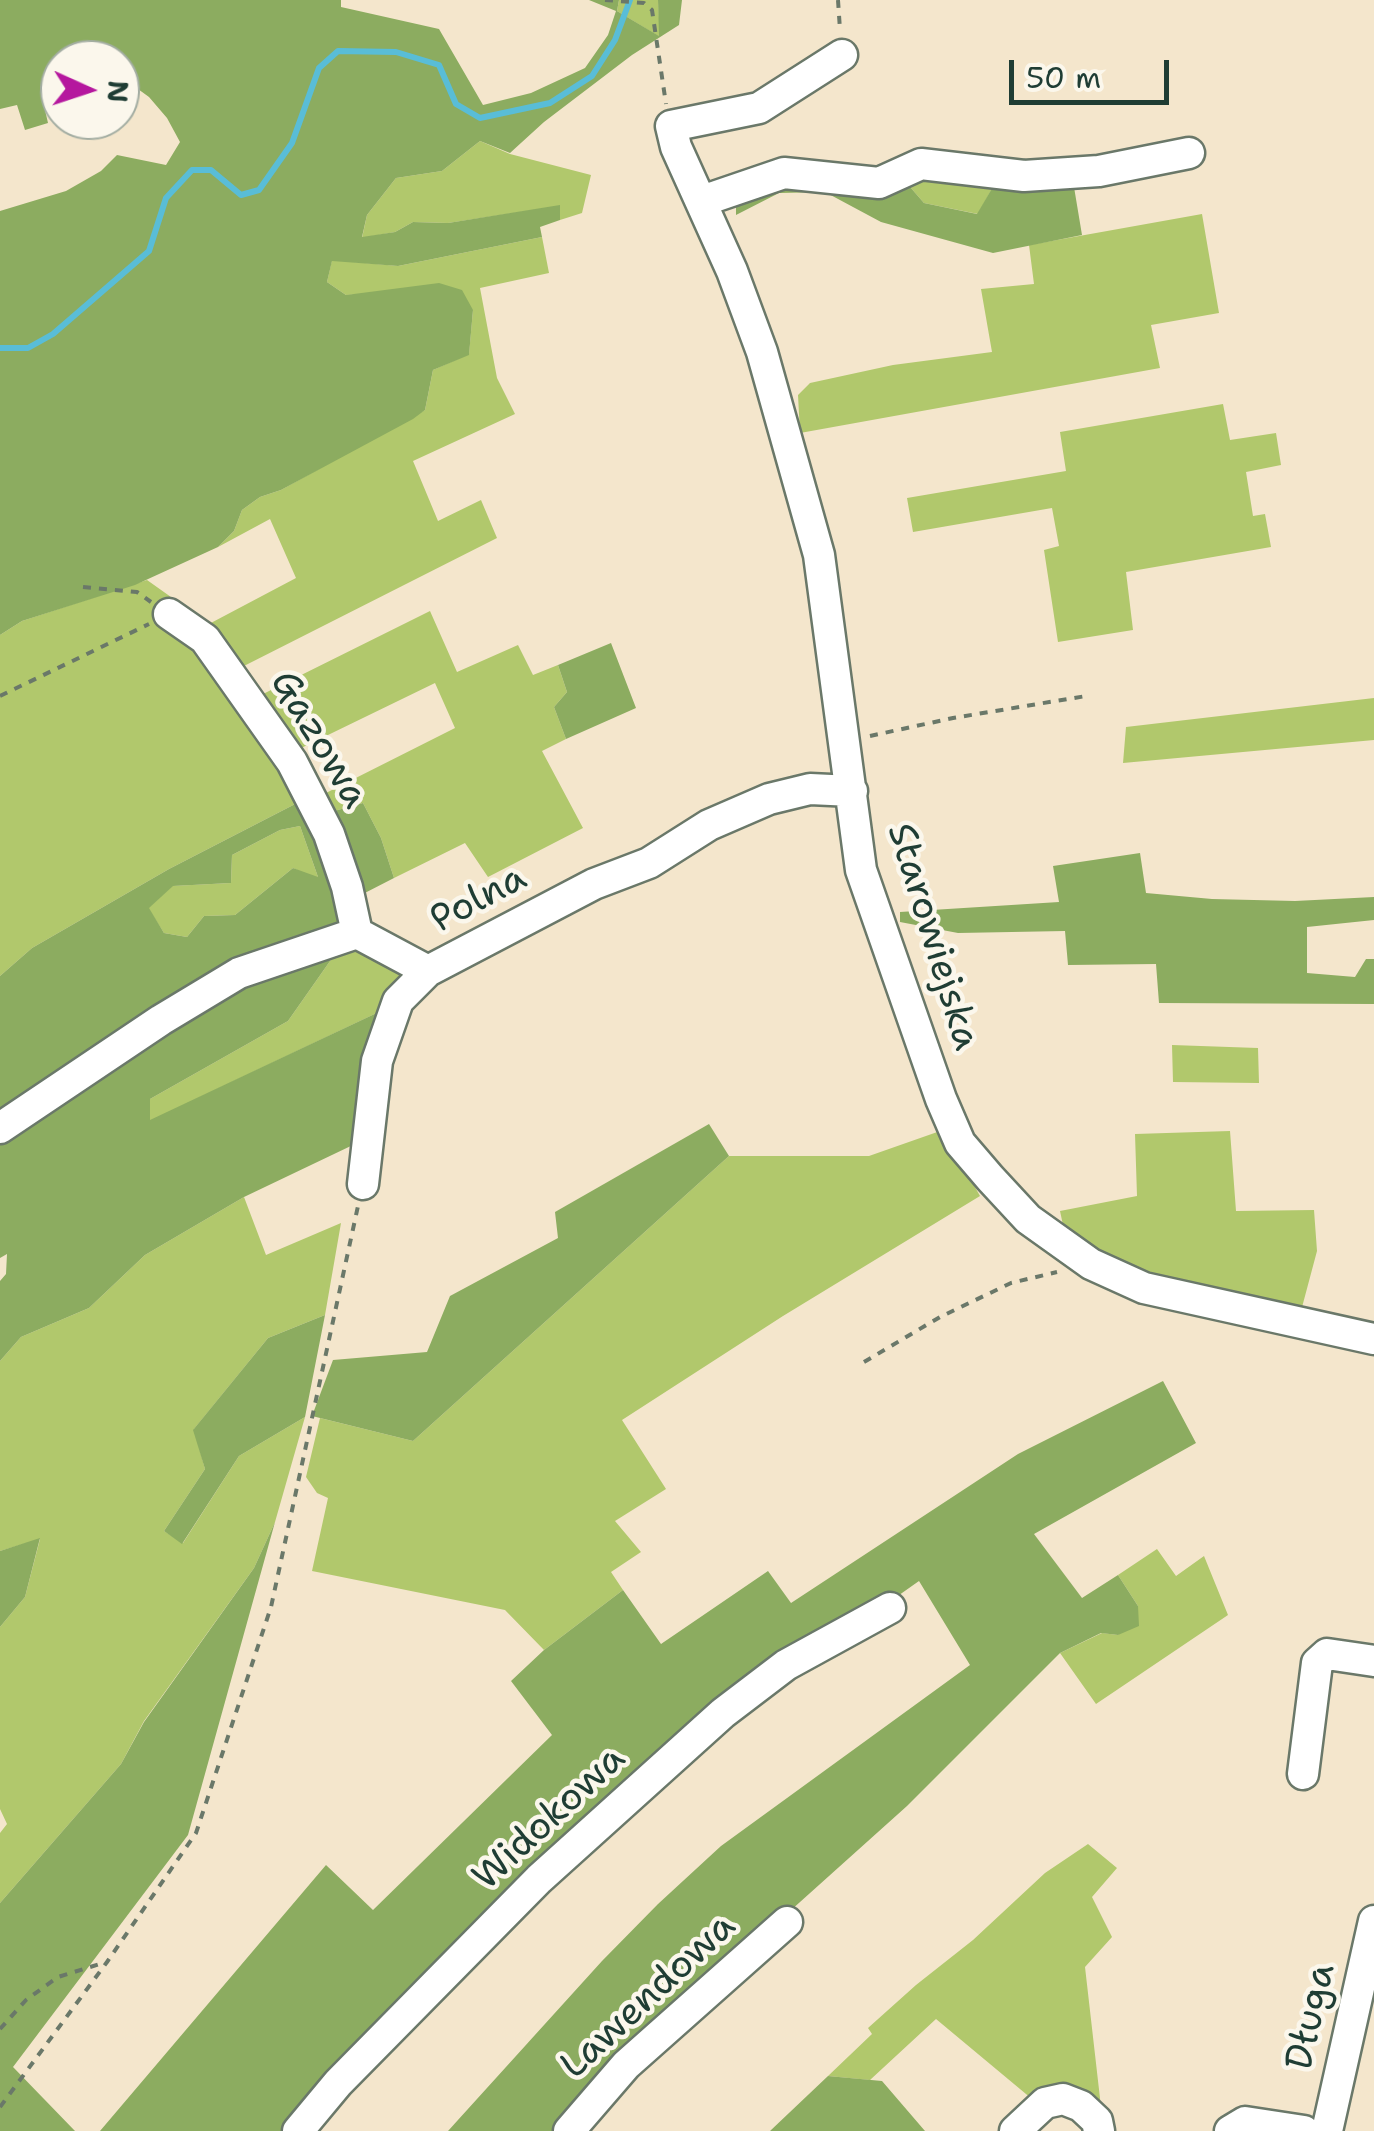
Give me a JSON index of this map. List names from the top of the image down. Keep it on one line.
{"streets":{"street":["Gazowa","Polna","Starowiejska","Widokowa","Lawendowa","Długa"]},"crossings":[["Gazowa","Polna"],["Polna","Starowiejska"]],"scale_bar":"50 m","north":"right"}
